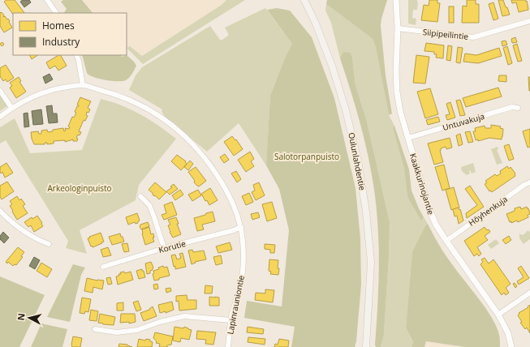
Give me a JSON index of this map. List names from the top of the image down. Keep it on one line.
{"streets":{"main road":["Oulunlahdentie"],"street":["Siipipeilintie","Untuvakuja","Kaakkurinojantie","Höyhenkuja","Korutie","Lapinrauniontie"]},"crossings":[["Siipipeilintie","Kaakkurinojantie"],["Untuvakuja","Kaakkurinojantie"],["Kaakkurinojantie","Höyhenkuja"],["Korutie","Lapinrauniontie"]],"parks":["Salotorpanpuisto","Arkeologinpuisto"],"legend":["Homes","Industry"],"north":"left"}
